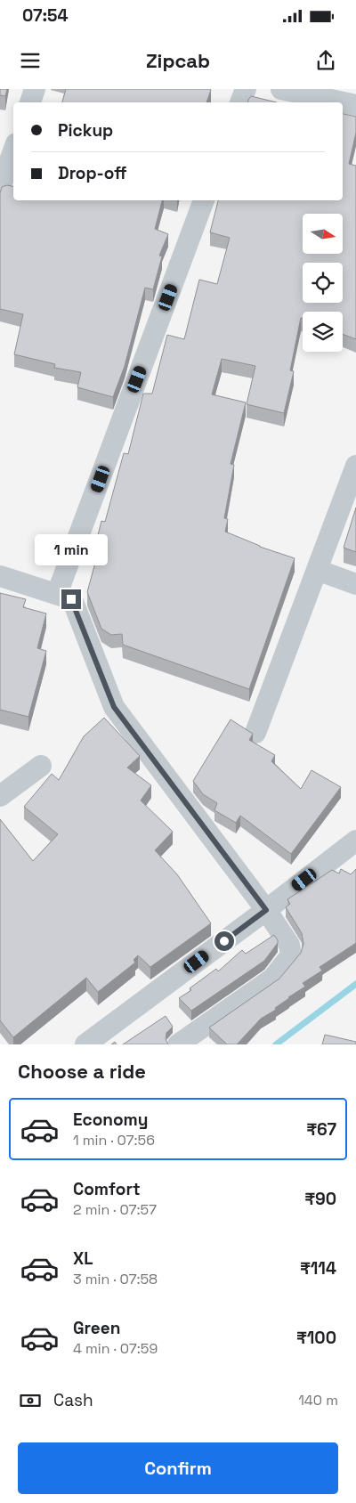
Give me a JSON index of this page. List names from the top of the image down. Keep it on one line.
{"north":"right","page":{"status":"07:54","header":"Zipcab","banner":["Pickup","Drop-off"],"bubble":"1 min","heading":"Choose a ride","list":[{"name":"Economy","note":"1 min · 07:56","value":"₹67"},{"name":"Comfort","note":"2 min · 07:57","value":"₹90"},{"name":"XL","note":"3 min · 07:58","value":"₹114"},{"name":"Green","note":"4 min · 07:59","value":"₹100"}],"pay":["Cash","140 m"],"buttons":"Confirm"}}
